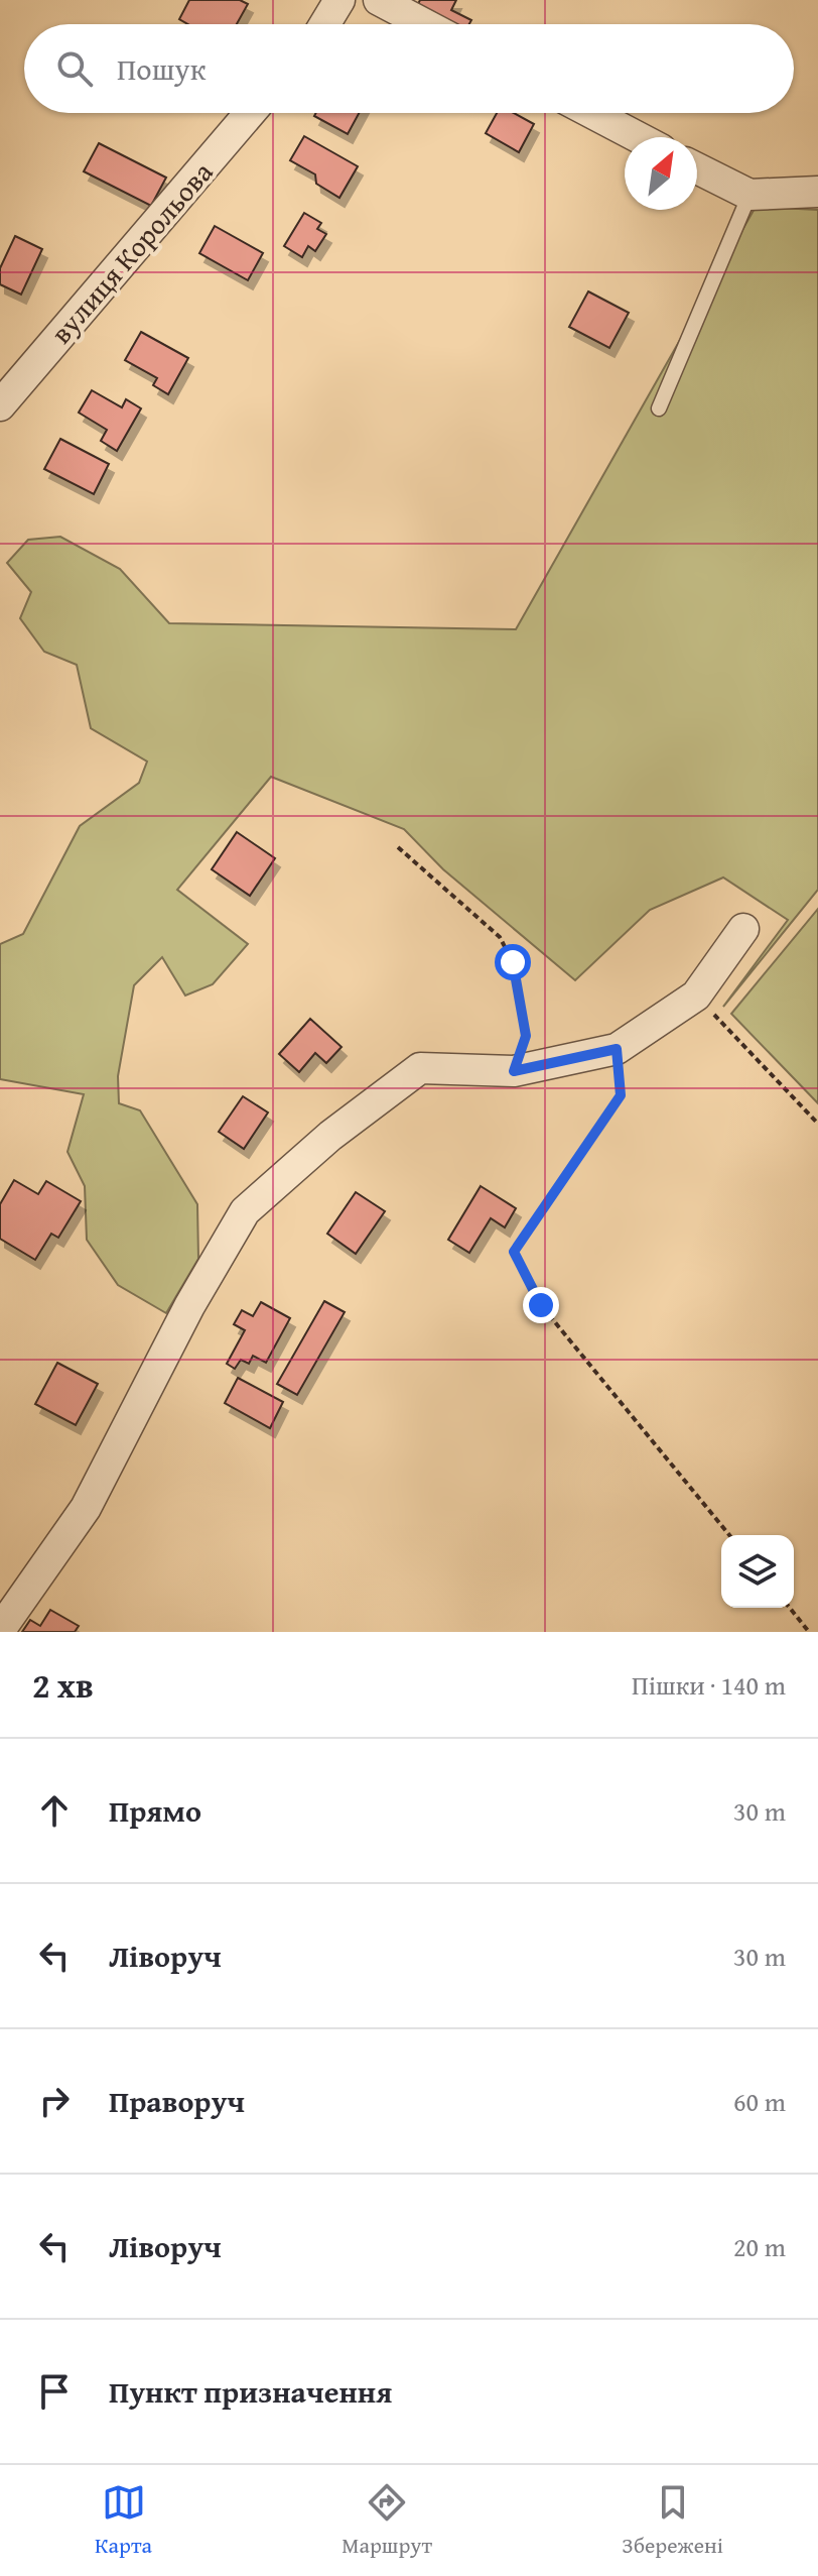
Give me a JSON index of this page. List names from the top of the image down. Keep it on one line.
{"streets":{"street":["вулиця Корольова"]},"north":"top right","page":{"search":"Пошук","heading":["2 хв","Пішки · 140 m"],"list":[["Прямо","30 m"],["Ліворуч","30 m"],["Праворуч","60 m"],["Ліворуч","20 m"],"Пункт призначення"],"nav":["Карта","Маршрут","Збережені"]}}
